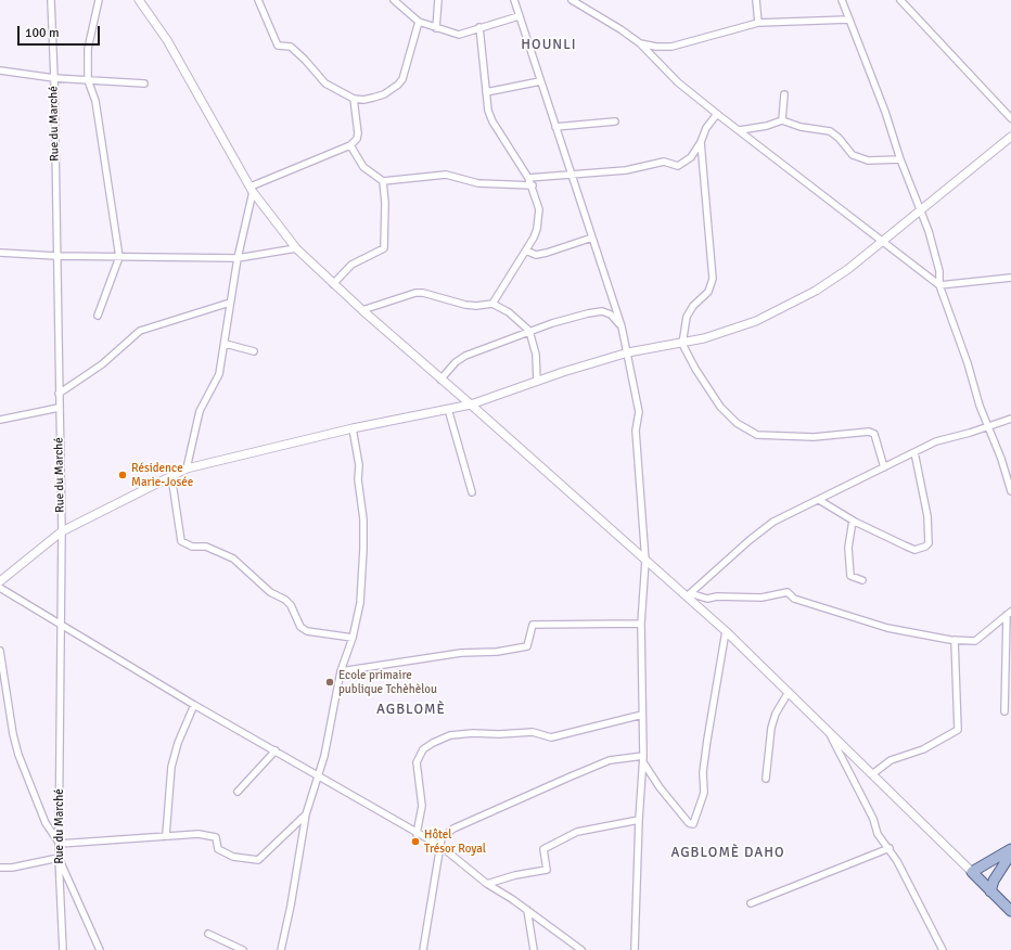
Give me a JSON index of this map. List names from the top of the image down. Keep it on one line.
{"streets":{"street":["Rue du Marché"]},"districts":["HOUNLI","AGBLOMÈ","AGBLOMÈ DAHO"],"places":["Résidence Marie-Josée","Ecole primaire publique Tchèhèlou","Hôtel Trésor Royal"],"scale_bar":"100 m"}
